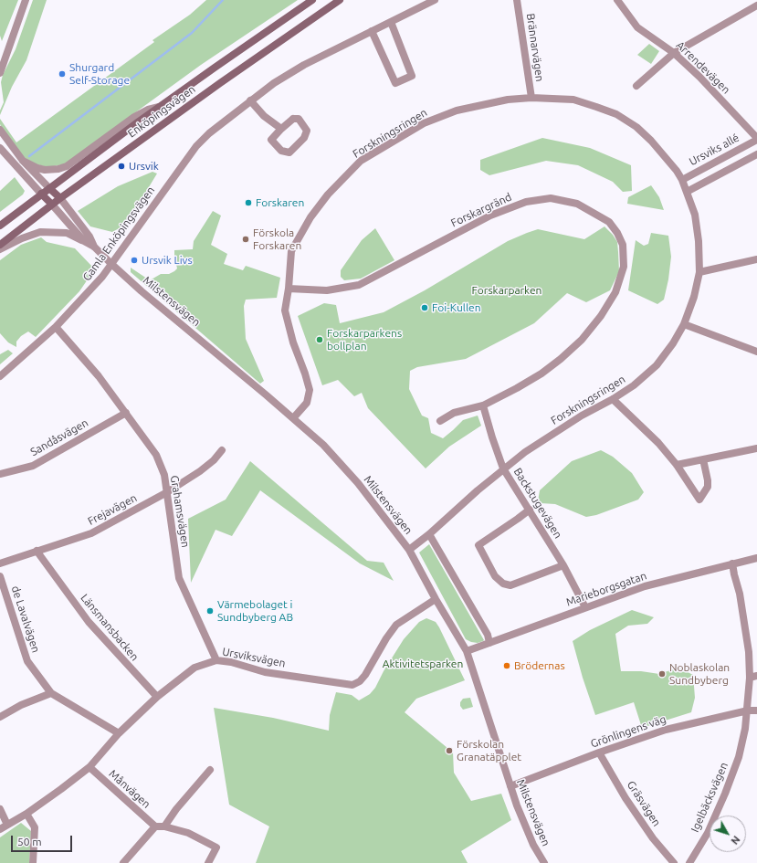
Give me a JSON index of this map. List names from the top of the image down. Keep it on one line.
{"streets":{"main road":["Enköpingsvägen"],"street":["Brännarvägen","Arrendevägen","Forskningsringen","Ursviks allé","Forskargränd","Gamla Enköpingsvägen","Milstensvägen","Sandåsvägen","Backstugevägen","Frejavägen","Grahamsvägen","Marieborgsgatan","de Lavalvägen","Länsmansbacken","Ursviksvägen","Grönlingens väg","Månvägen","Igelbäcksvägen","Gräsvägen"]},"crossings":[["Brännarvägen","Forskningsringen"],["Arrendevägen","Ursviks allé"],["Enköpingsvägen","Milstensvägen"],["Forskningsringen","Ursviks allé"],["Forskningsringen","Forskargränd"],["Forskningsringen","Milstensvägen"],["Forskningsringen","Backstugevägen"],["Forskargränd","Backstugevägen"],["Gamla Enköpingsvägen","Milstensvägen"],["Gamla Enköpingsvägen","Grahamsvägen"],["Milstensvägen","Marieborgsgatan"],["Milstensvägen","Ursviksvägen"],["Milstensvägen","Grönlingens väg"],["Sandåsvägen","Grahamsvägen"],["Backstugevägen","Marieborgsgatan"],["Frejavägen","Grahamsvägen"],["Frejavägen","Länsmansbacken"],["Grahamsvägen","Ursviksvägen"],["Marieborgsgatan","Igelbäcksvägen"],["de Lavalvägen","Ursviksvägen"],["Länsmansbacken","Ursviksvägen"],["Ursviksvägen","Månvägen"],["Grönlingens väg","Igelbäcksvägen"],["Grönlingens väg","Gräsvägen"]],"parks":["Forskarparken","Aktivitetsparken"],"places":["Shurgard Self-Storage","Ursvik","Forskaren","Förskola Forskaren","Ursvik Livs","Foi-Kullen","Forskarparkens bollplan","Värmebolaget i Sundbyberg AB","Brödernas","Noblaskolan Sundbyberg","Förskolan Granatäpplet"],"scale_bar":"50 m","north":"bottom right"}
